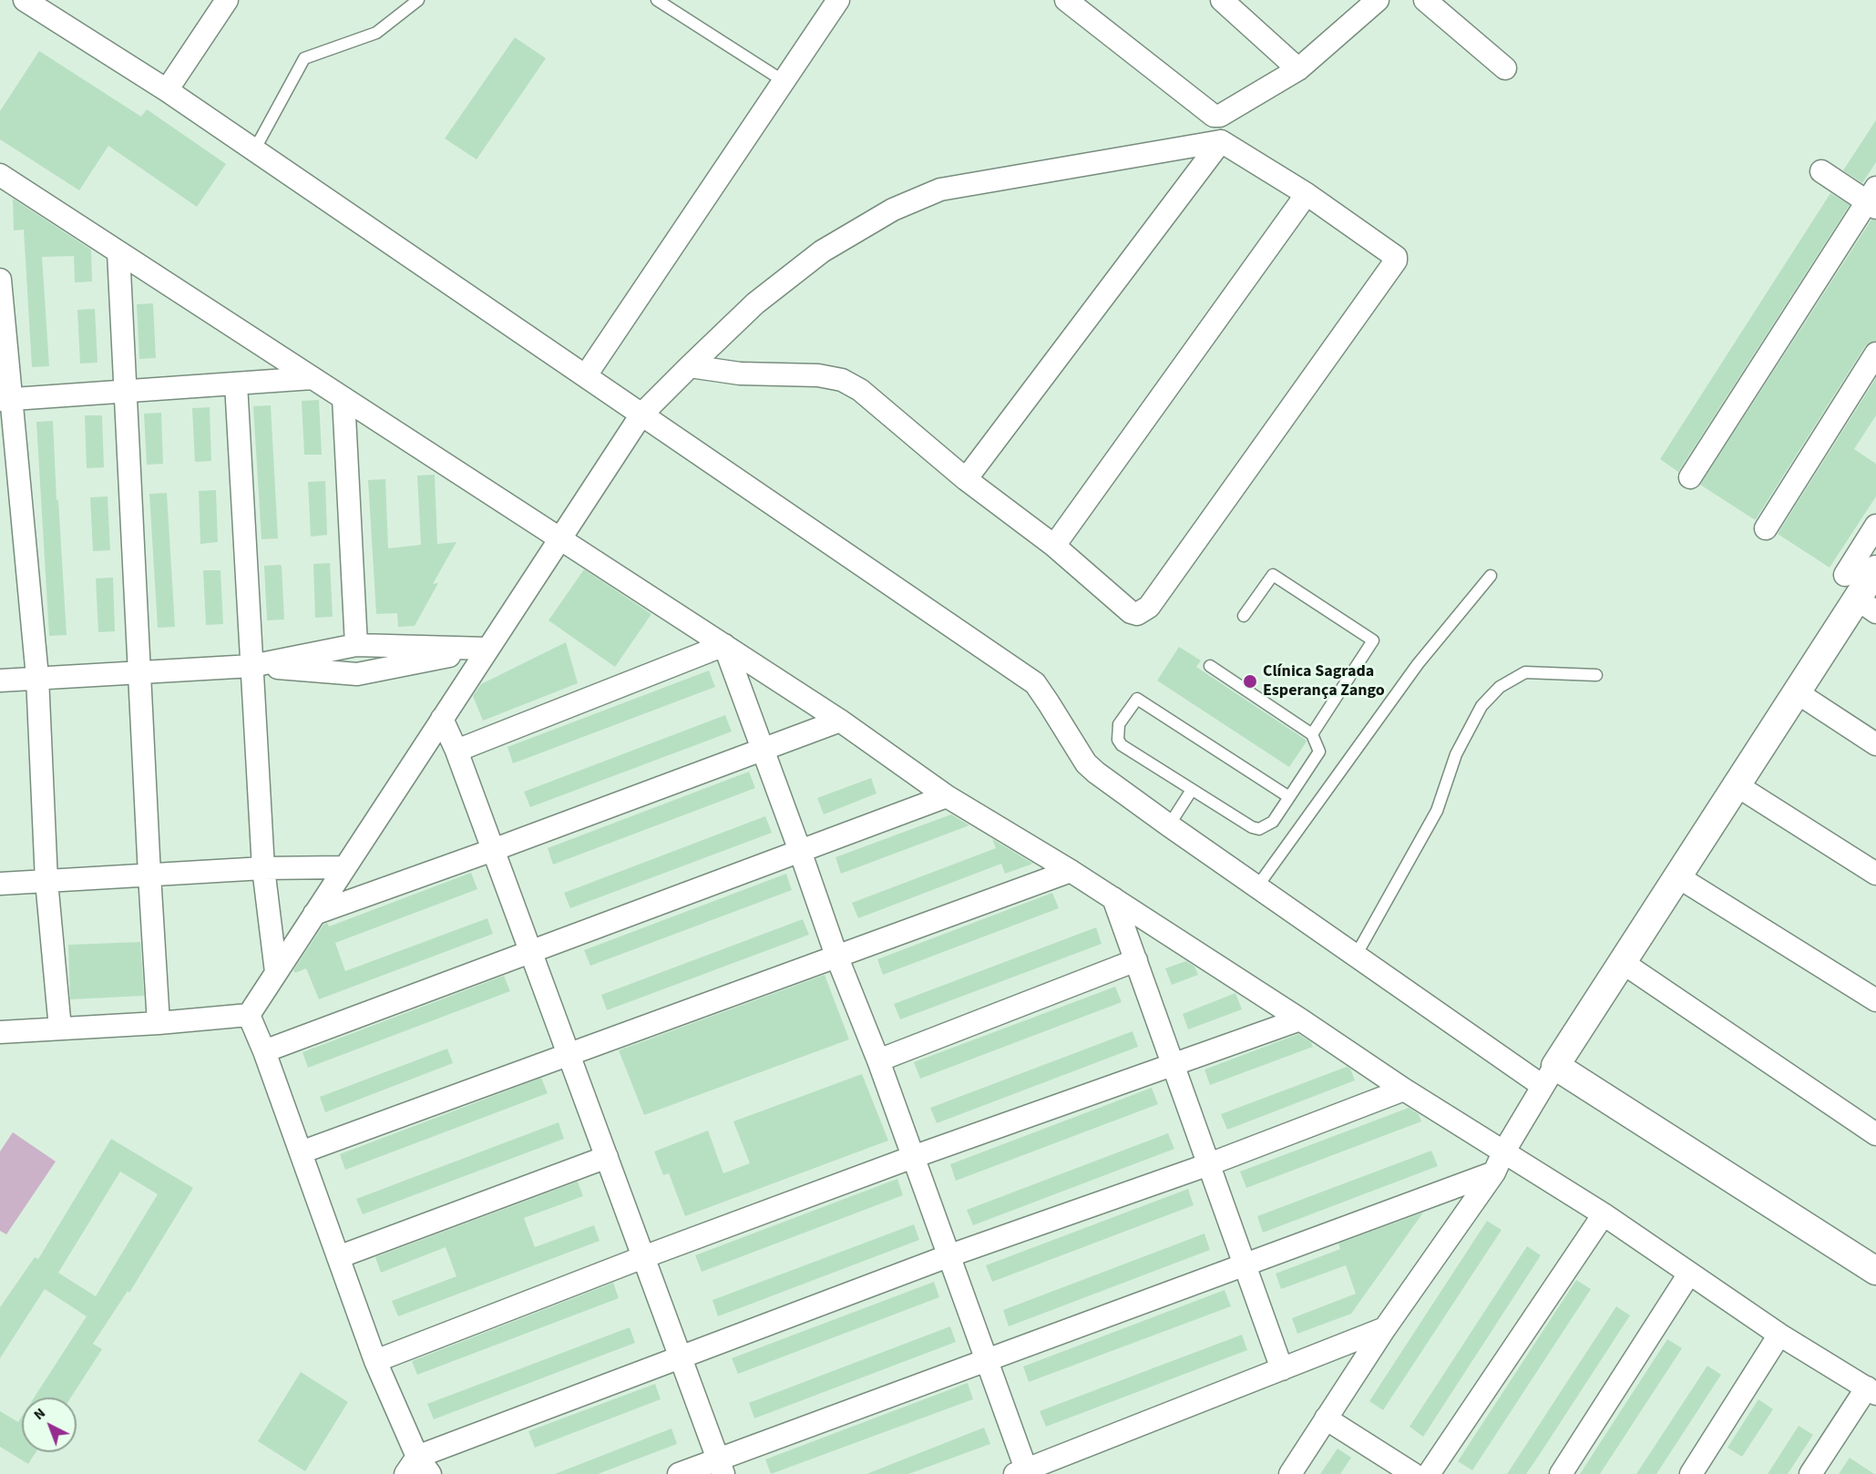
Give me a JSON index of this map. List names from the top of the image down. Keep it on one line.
{"places":["Clínica Sagrada Esperança Zango"],"north":"top left"}
